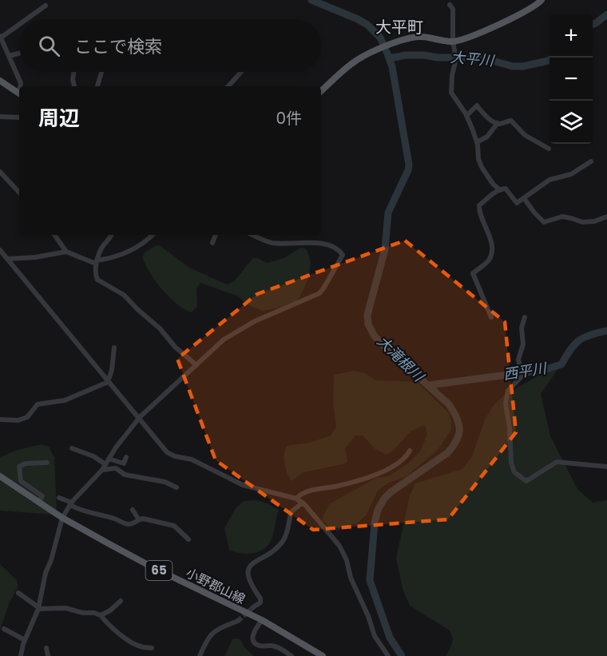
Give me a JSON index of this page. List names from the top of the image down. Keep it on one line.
{"streets":{"main road":["65","小野郡山線"]},"districts":["大平町"],"water":["大平川","大滝根川","西平川"],"page":{"map_buttons":["+","−"],"search":"ここで検索","heading":["周辺","0件"]}}
